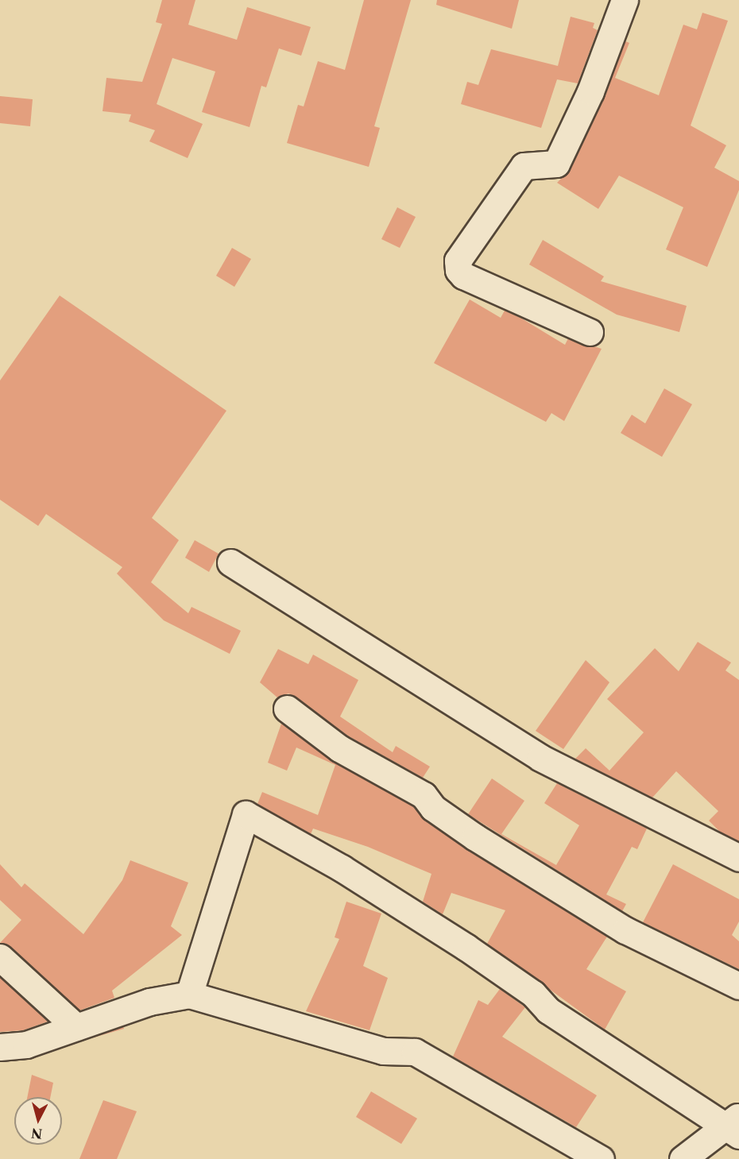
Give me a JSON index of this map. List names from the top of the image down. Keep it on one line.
{"north":"bottom"}
